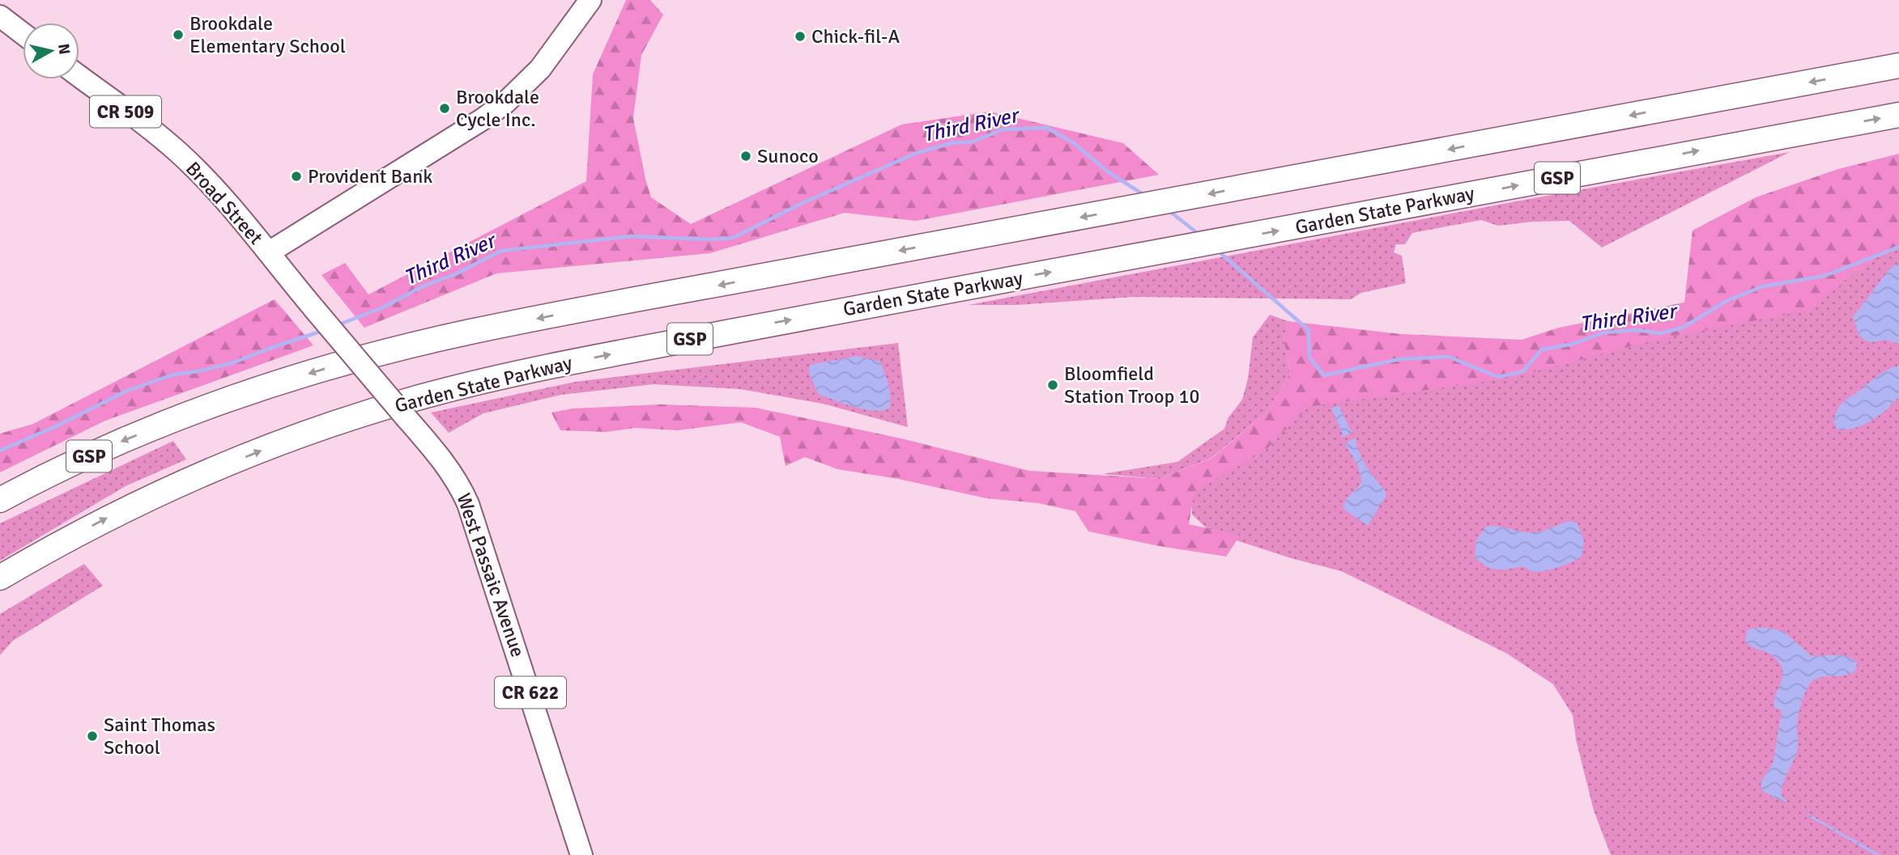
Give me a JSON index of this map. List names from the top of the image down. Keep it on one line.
{"streets":{"highway":["GSP","Garden State Parkway"],"main road":["CR 509","Broad Street","West Passaic Avenue","CR 622"]},"crossings":[["GSP","West Passaic Avenue"],["Broad Street","West Passaic Avenue"]],"water":["Third River"],"places":["Brookdale Elementary School","Chick-fil-A","Brookdale Cycle Inc.","Sunoco","Provident Bank","Bloomfield Station Troop 10","Saint Thomas School"],"north":"right"}
